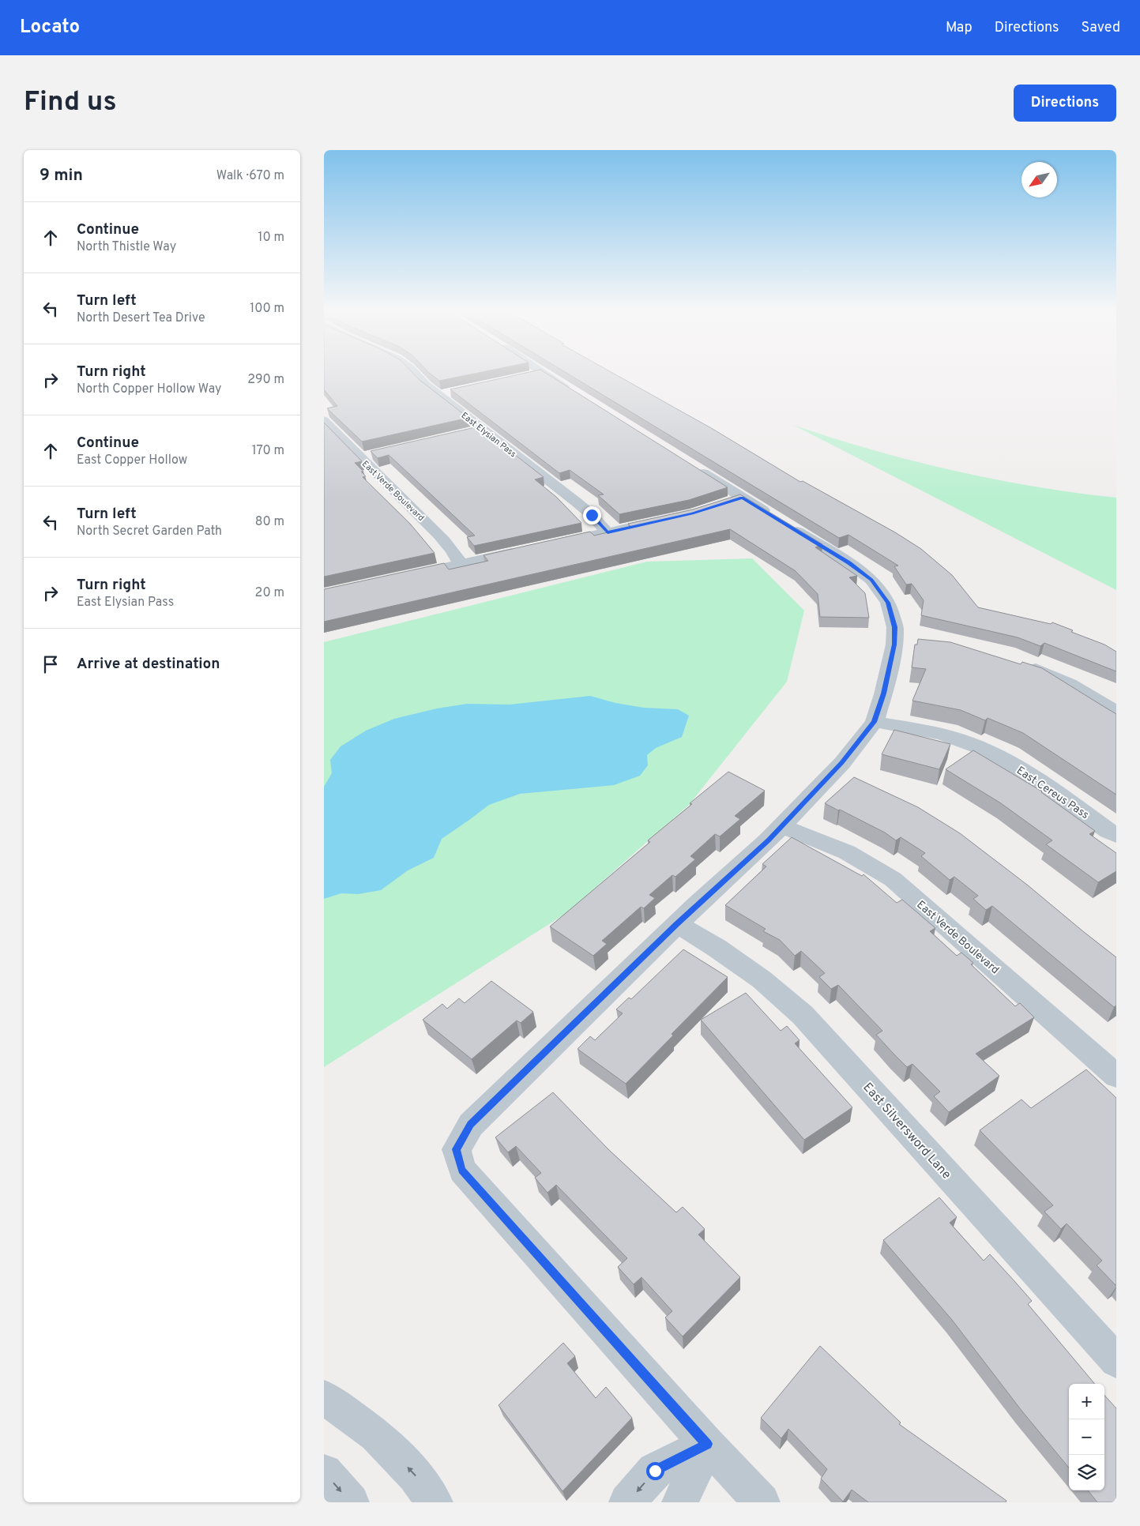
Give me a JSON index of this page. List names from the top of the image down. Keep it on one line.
{"streets":{"street":["East Elysian Pass","East Verde Boulevard","East Cereus Pass","East Silversword Lane"]},"north":"bottom left","page":{"header":"Locato","nav":["Map","Directions","Saved"],"buttons":"Directions","title":"Find us","heading":["9 min","Walk · 670 m"],"list":[["Continue","North Thistle Way","10 m"],["Turn left","North Desert Tea Drive","100 m"],["Turn right","North Copper Hollow Way","290 m"],["Continue","East Copper Hollow","170 m"],["Turn left","North Secret Garden Path","80 m"],["Turn right","East Elysian Pass","20 m"],"Arrive at destination"],"map_buttons":["+","−"]}}
